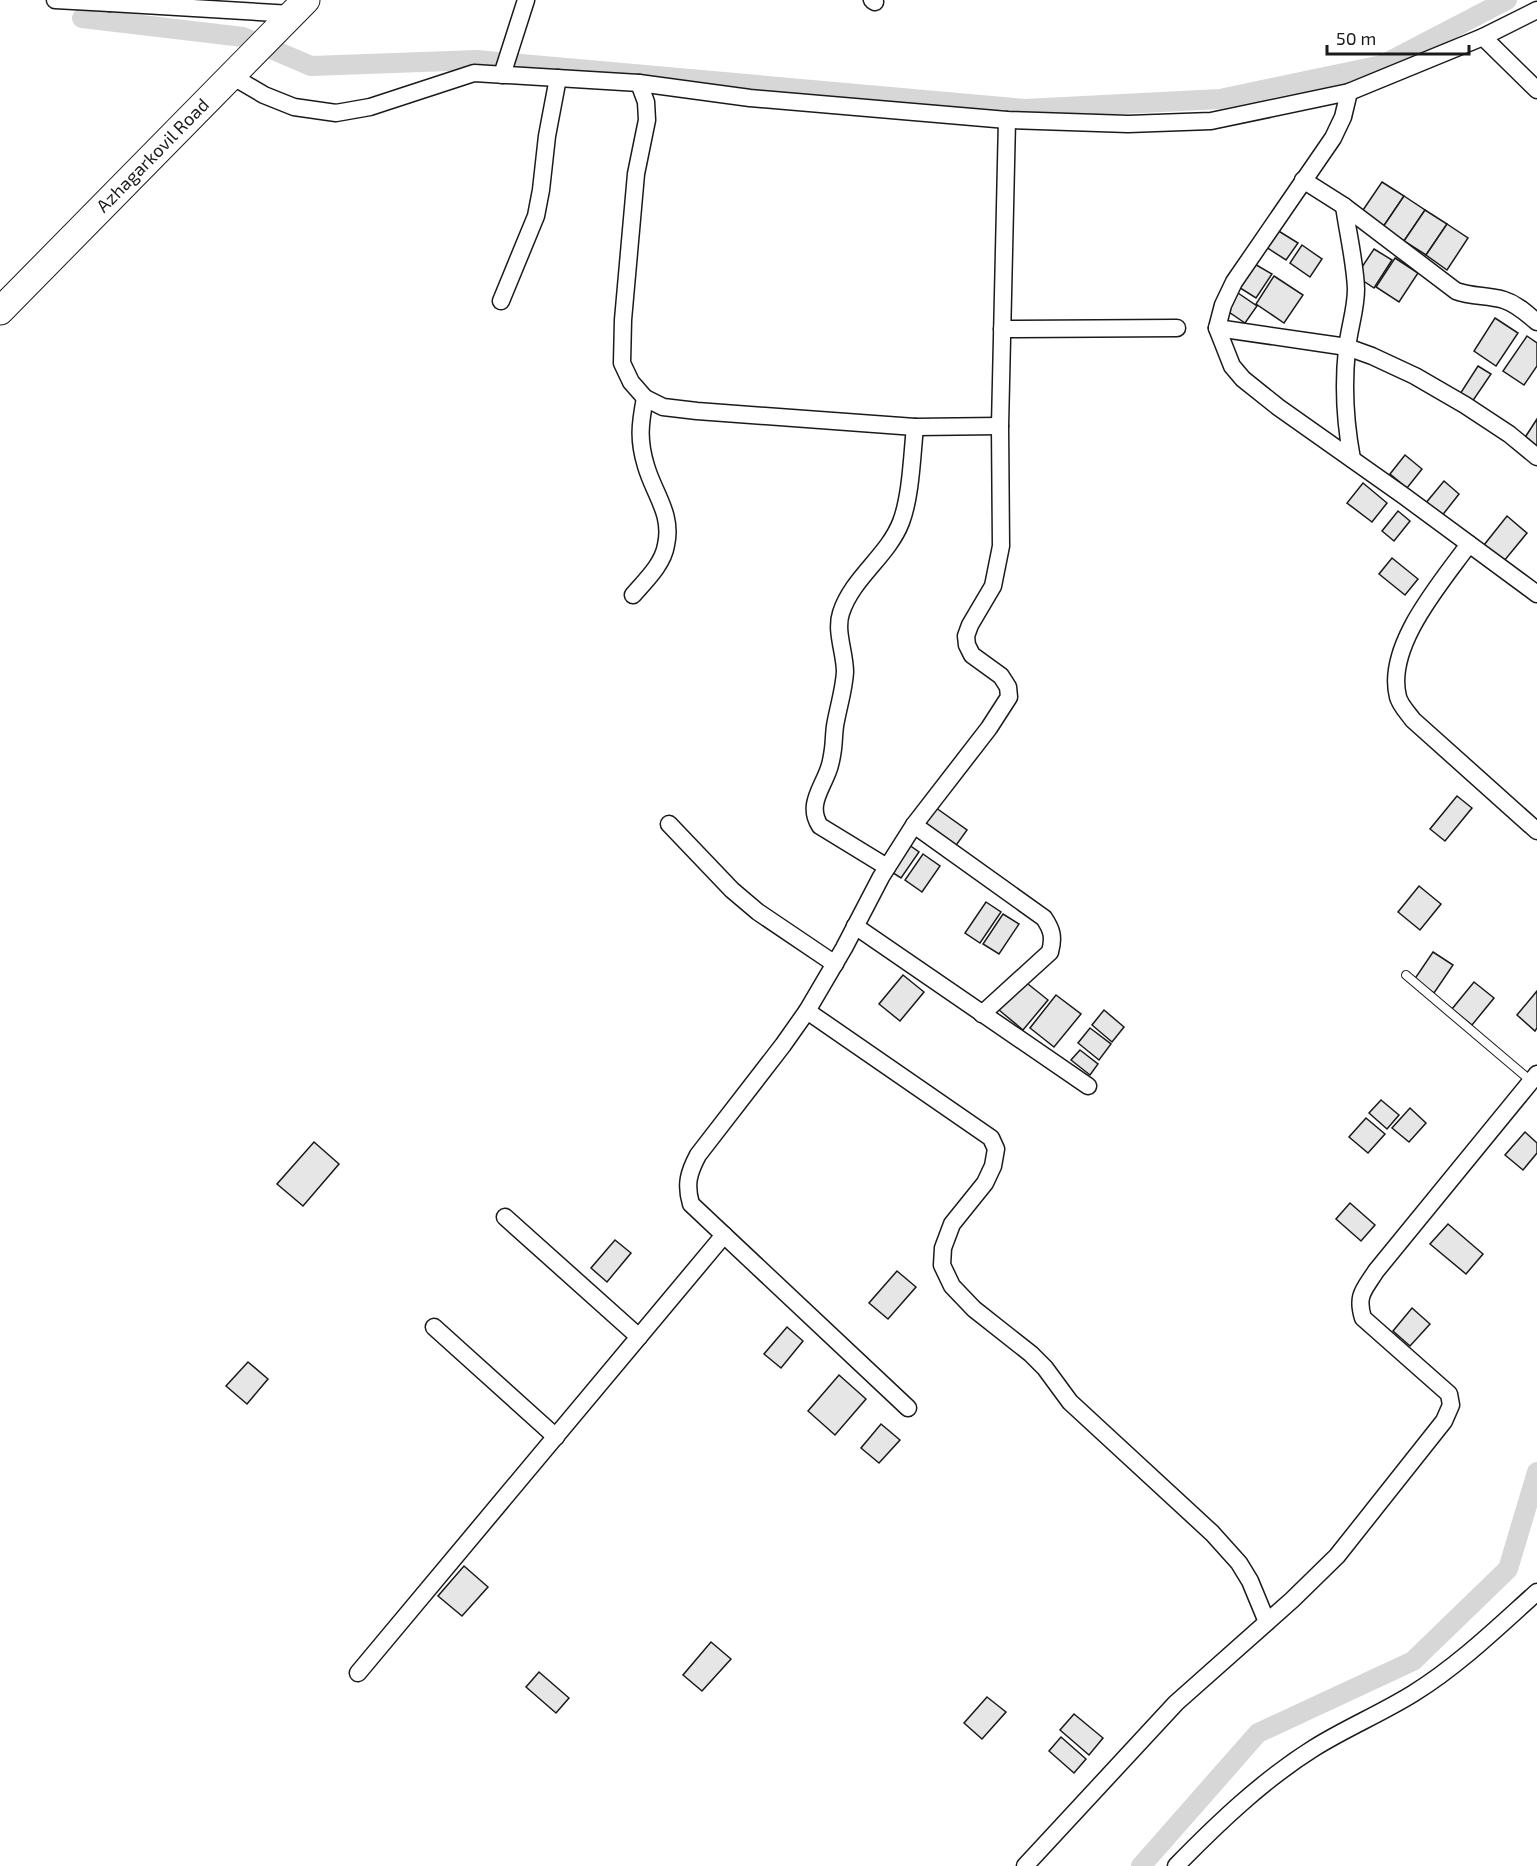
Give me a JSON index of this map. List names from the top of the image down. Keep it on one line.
{"streets":{"main road":["Azhagarkovil Road"]},"scale_bar":"50 m"}
